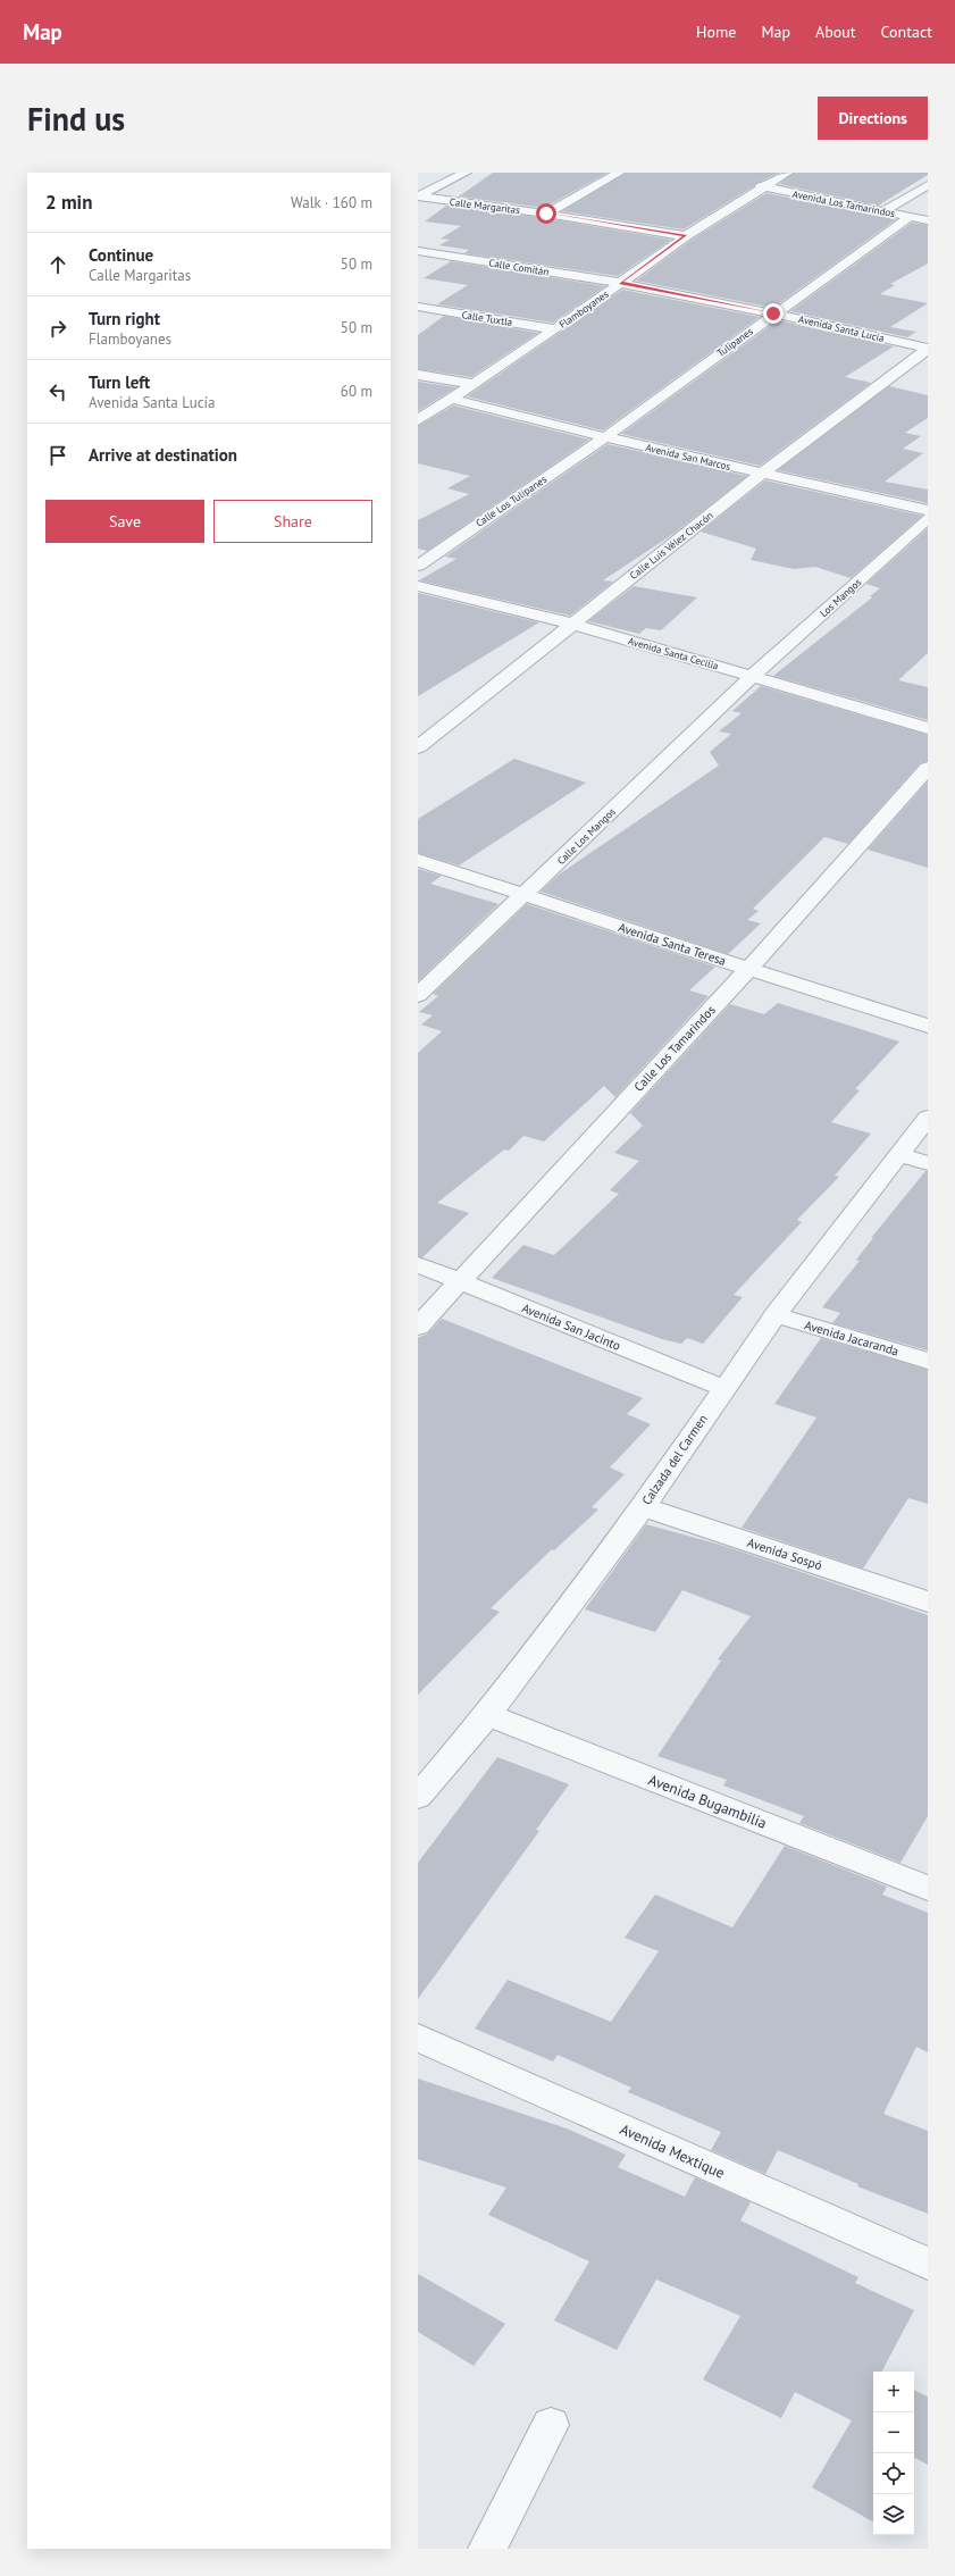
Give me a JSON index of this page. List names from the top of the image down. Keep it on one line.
{"streets":{"street":["Avenida Los Tamarindos","Calle Margaritas","Calle Comitán","Flamboyanes","Calle Tuxtla","Avenida Santa Lucía","Tulipanes","Avenida San Marcos","Calle Los Tulipanes","Calle Luis Vélez Chacón","Los Mangos","Avenida Santa Cecilia","Calle Los Mangos","Avenida Santa Teresa","Calle Los Tamarindos","Avenida San Jacinto","Avenida Jacaranda","Calzada del Carmen","Avenida Sospó","Avenida Bugambilia","Avenida Mextique"]},"crossings":[["Avenida Los Tamarindos","Flamboyanes"],["Avenida Los Tamarindos","Tulipanes"],["Calle Margaritas","Flamboyanes"],["Calle Comitán","Flamboyanes"],["Calle Comitán","Avenida Santa Lucía"],["Flamboyanes","Calle Tuxtla"],["Flamboyanes","Avenida Santa Lucía"],["Flamboyanes","Avenida San Marcos"],["Avenida Santa Lucía","Tulipanes"],["Avenida Santa Lucía","Calle Luis Vélez Chacón"],["Tulipanes","Avenida San Marcos"],["Tulipanes","Calle Los Tulipanes"],["Avenida San Marcos","Calle Los Tulipanes"],["Avenida San Marcos","Calle Luis Vélez Chacón"],["Calle Luis Vélez Chacón","Avenida Santa Cecilia"],["Los Mangos","Avenida Santa Cecilia"],["Los Mangos","Calle Los Mangos"],["Avenida Santa Cecilia","Calle Los Mangos"],["Calle Los Mangos","Avenida Santa Teresa"],["Avenida Santa Teresa","Calle Los Tamarindos"],["Calle Los Tamarindos","Avenida San Jacinto"],["Avenida San Jacinto","Calzada del Carmen"],["Avenida Jacaranda","Calzada del Carmen"],["Calzada del Carmen","Avenida Sospó"],["Calzada del Carmen","Avenida Bugambilia"]],"page":{"header":"Map","nav":["Home","Map","About","Contact"],"buttons":["Directions",["Save","Share"]],"title":"Find us","heading":["2 min","Walk · 160 m"],"list":[["Continue","Calle Margaritas","50 m"],["Turn right","Flamboyanes","50 m"],["Turn left","Avenida Santa Lucía","60 m"],"Arrive at destination"],"map_buttons":["+","−"]}}
